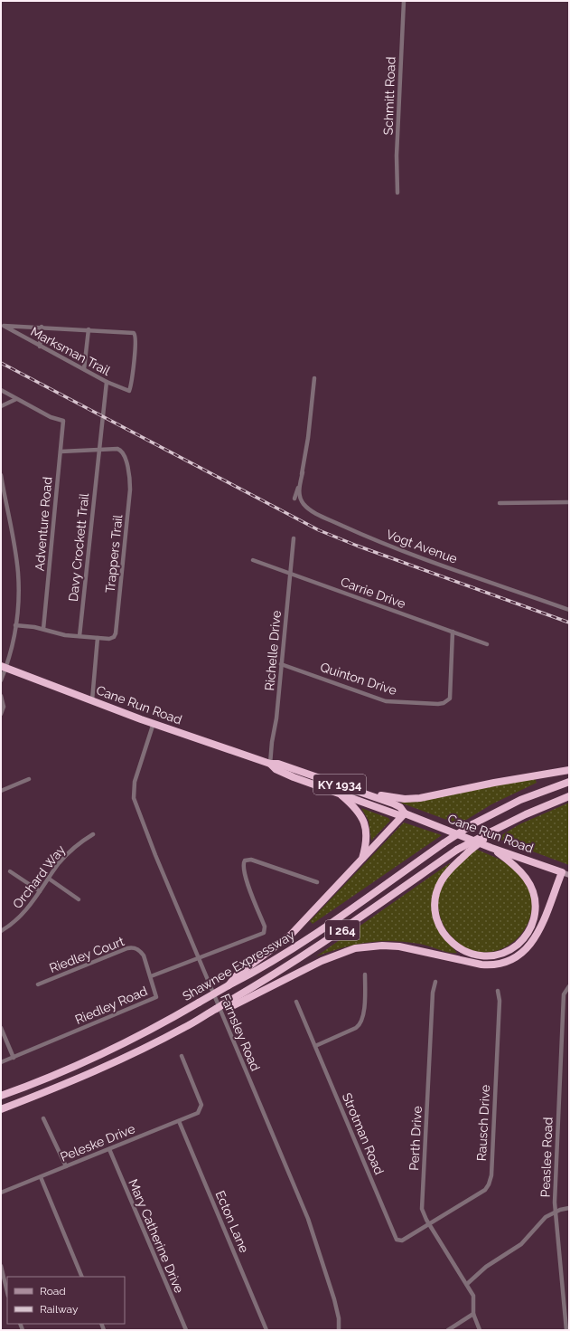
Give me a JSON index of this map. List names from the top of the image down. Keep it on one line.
{"streets":{"highway":["Cane Run Road","KY 1934","I 264","Shawnee Expressway"],"street":["Schmitt Road","Marksman Trail","Adventure Road","Vogt Avenue","Davy Crockett Trail","Trappers Trail","Carrie Drive","Richelle Drive","Quinton Drive","Orchard Way","Riedley Court","Riedley Road","Farnsley Road","Rausch Drive","Strotman Road","Perth Drive","Peleske Drive","Peaslee Road","Ecton Lane","Mary Catherine Drive"]},"crossings":[["Marksman Trail","Davy Crockett Trail"],["Davy Crockett Trail","Trappers Trail"],["Carrie Drive","Richelle Drive"],["Carrie Drive","Quinton Drive"],["Richelle Drive","Quinton Drive"],["Richelle Drive","Cane Run Road"],["Cane Run Road","Farnsley Road"],["Riedley Court","Riedley Road"],["Riedley Road","Farnsley Road"],["Rausch Drive","Strotman Road"],["Rausch Drive","Perth Drive"],["Strotman Road","Perth Drive"],["Peleske Drive","Ecton Lane"],["Peleske Drive","Mary Catherine Drive"]],"legend":["Road","Railway"]}
